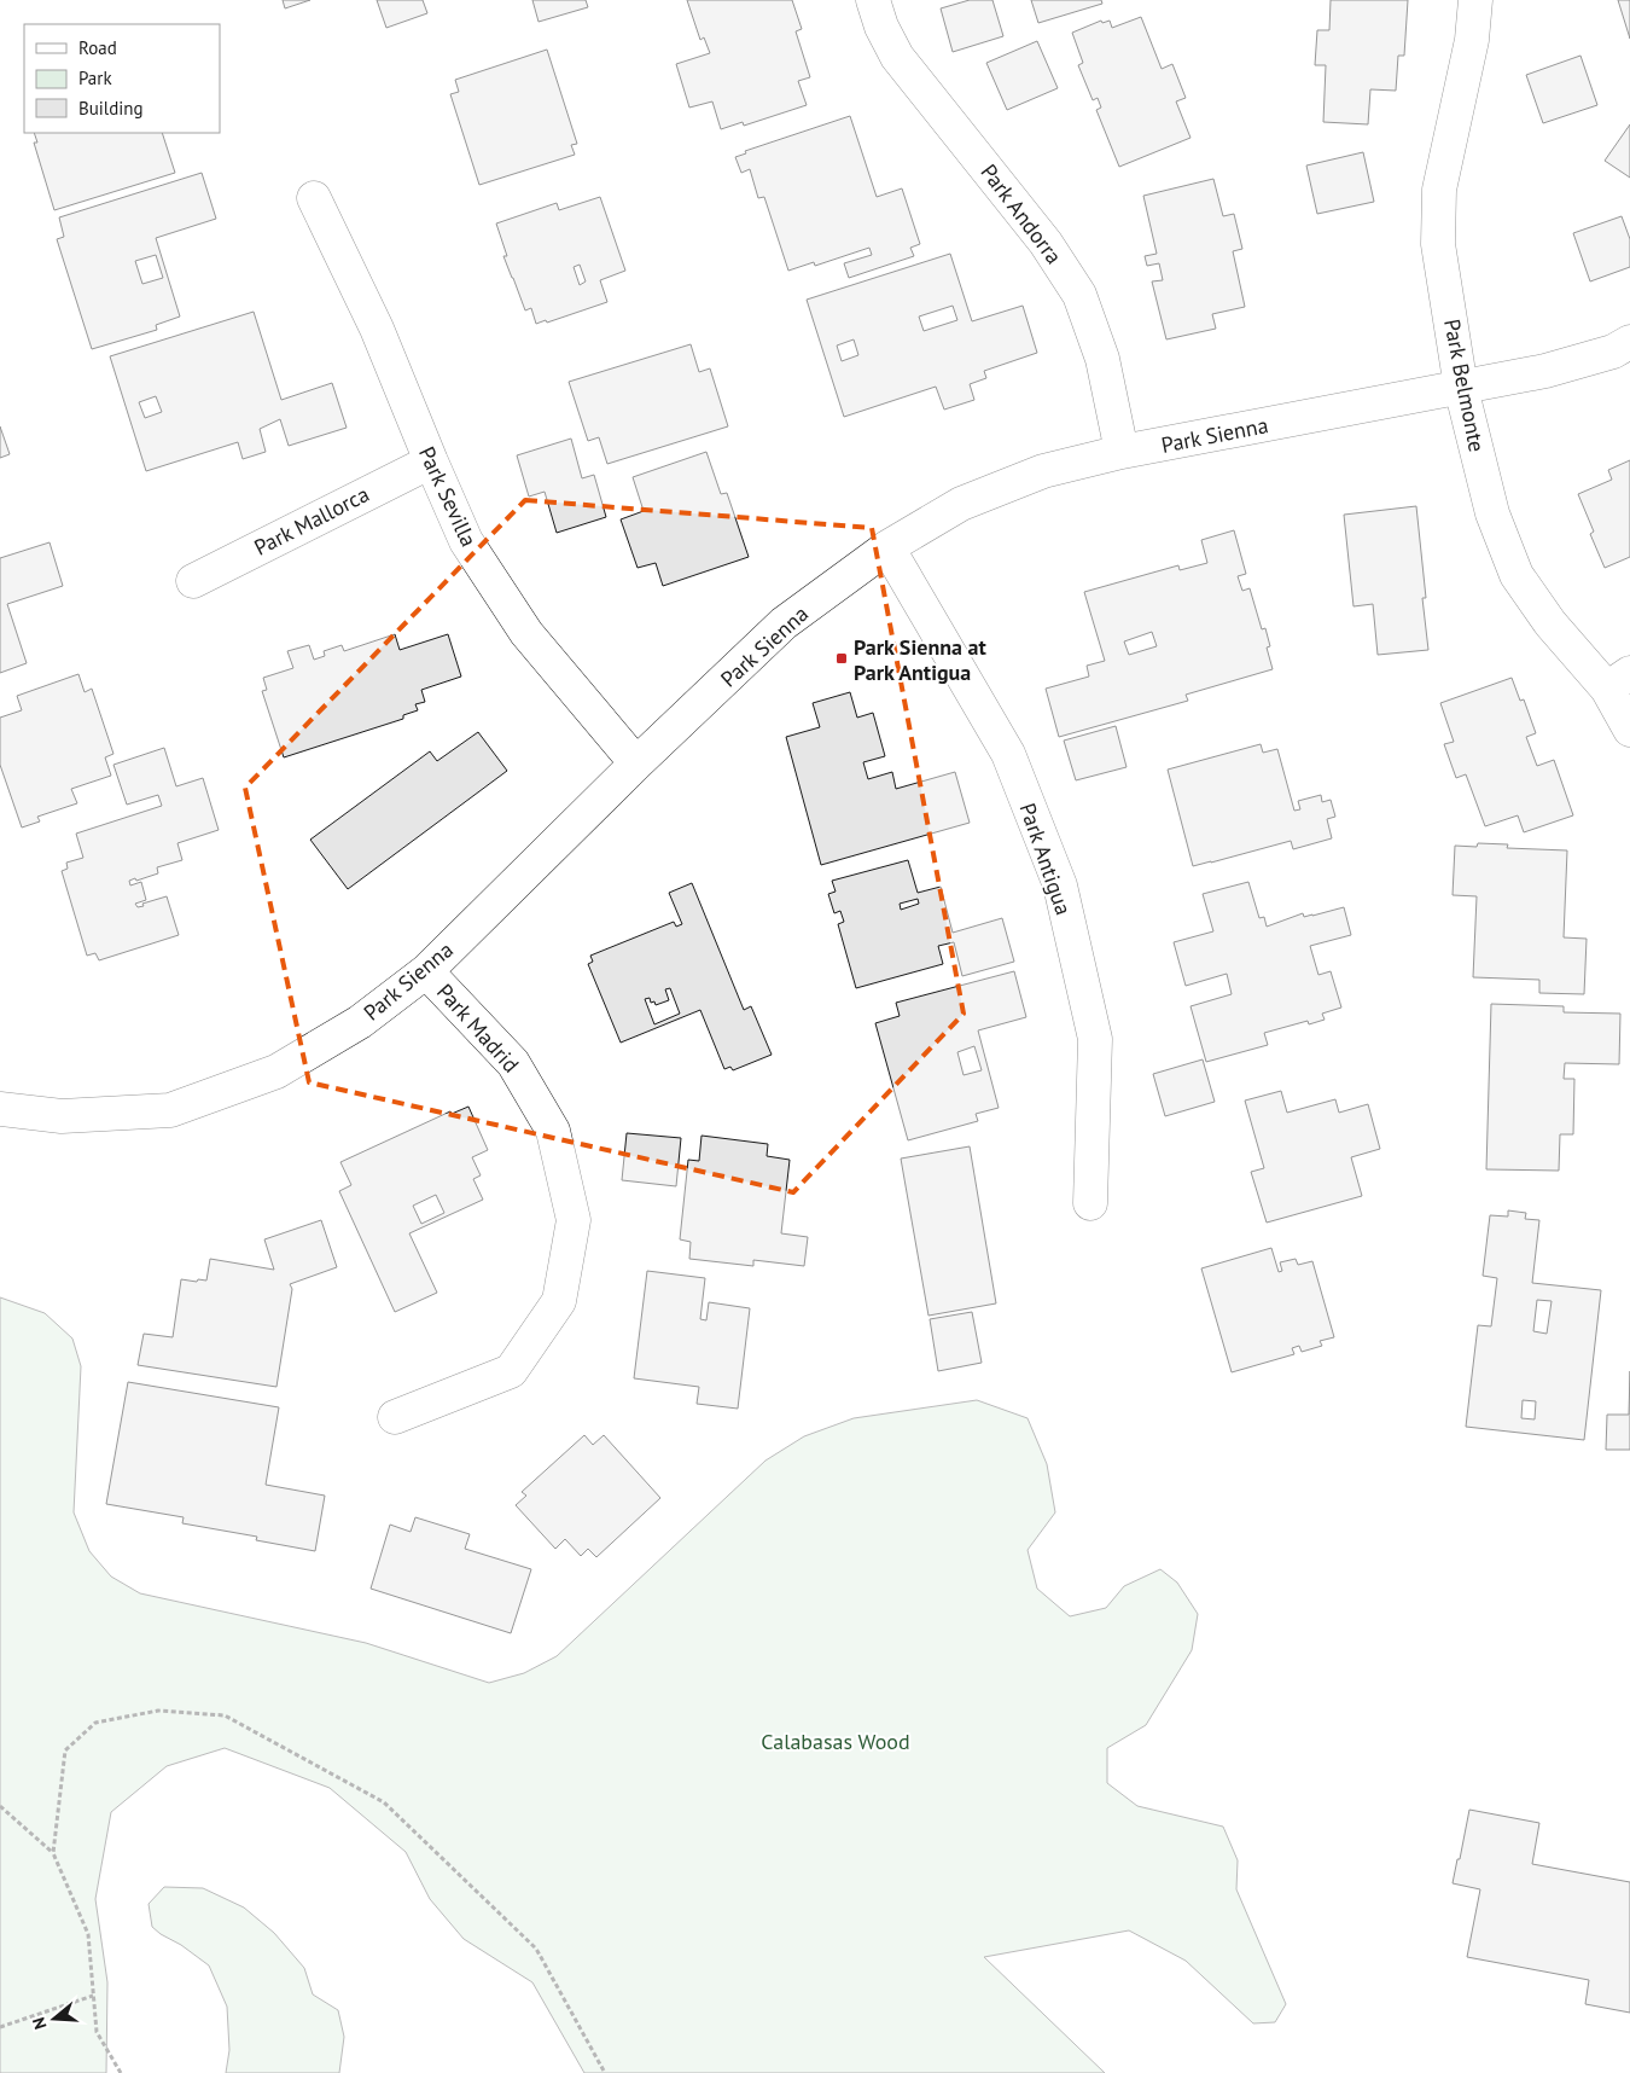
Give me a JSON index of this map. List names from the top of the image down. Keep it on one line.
{"streets":{"street":["Park Andorra","Park Belmonte","Park Sienna","Park Sevilla","Park Mallorca","Park Antigua","Park Madrid"]},"crossings":[["Park Andorra","Park Sienna"],["Park Belmonte","Park Sienna"],["Park Sienna","Park Sevilla"],["Park Sienna","Park Antigua"],["Park Sienna","Park Madrid"],["Park Sevilla","Park Mallorca"]],"parks":["Calabasas Wood"],"places":{"transit":["Park Sienna at Park Antigua"]},"legend":["Road","Park","Building"],"north":"left"}
